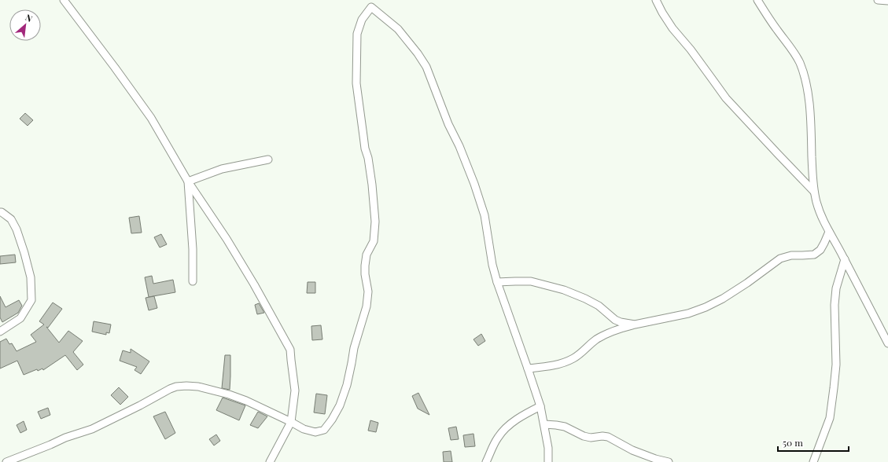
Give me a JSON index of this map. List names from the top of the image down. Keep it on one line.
{"scale_bar":"50 m","north":"top right"}
